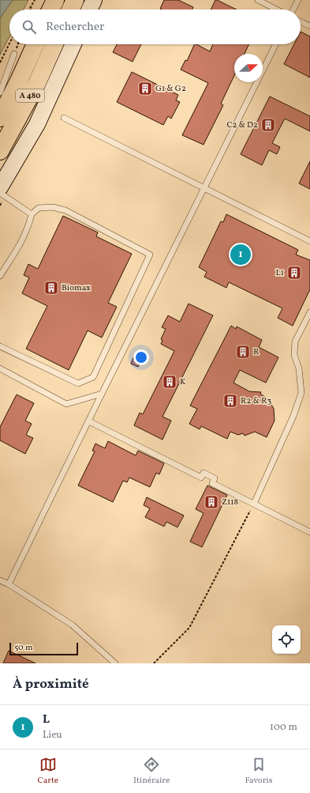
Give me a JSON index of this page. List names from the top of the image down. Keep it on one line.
{"streets":{"highway":["A 480"]},"places":{"building":["G1 & G2","C2 & D2","L1","Biomax","R","K","R2 & R3","Z118"]},"scale_bar":"50 m","north":"right","page":{"search":"Rechercher","pins":"1","scale":"50 m","heading":"À proximité","list":[{"mark":"1","name":"L","note":"Lieu","value":"100 m"}],"nav":["Carte","Itinéraire","Favoris"]}}
